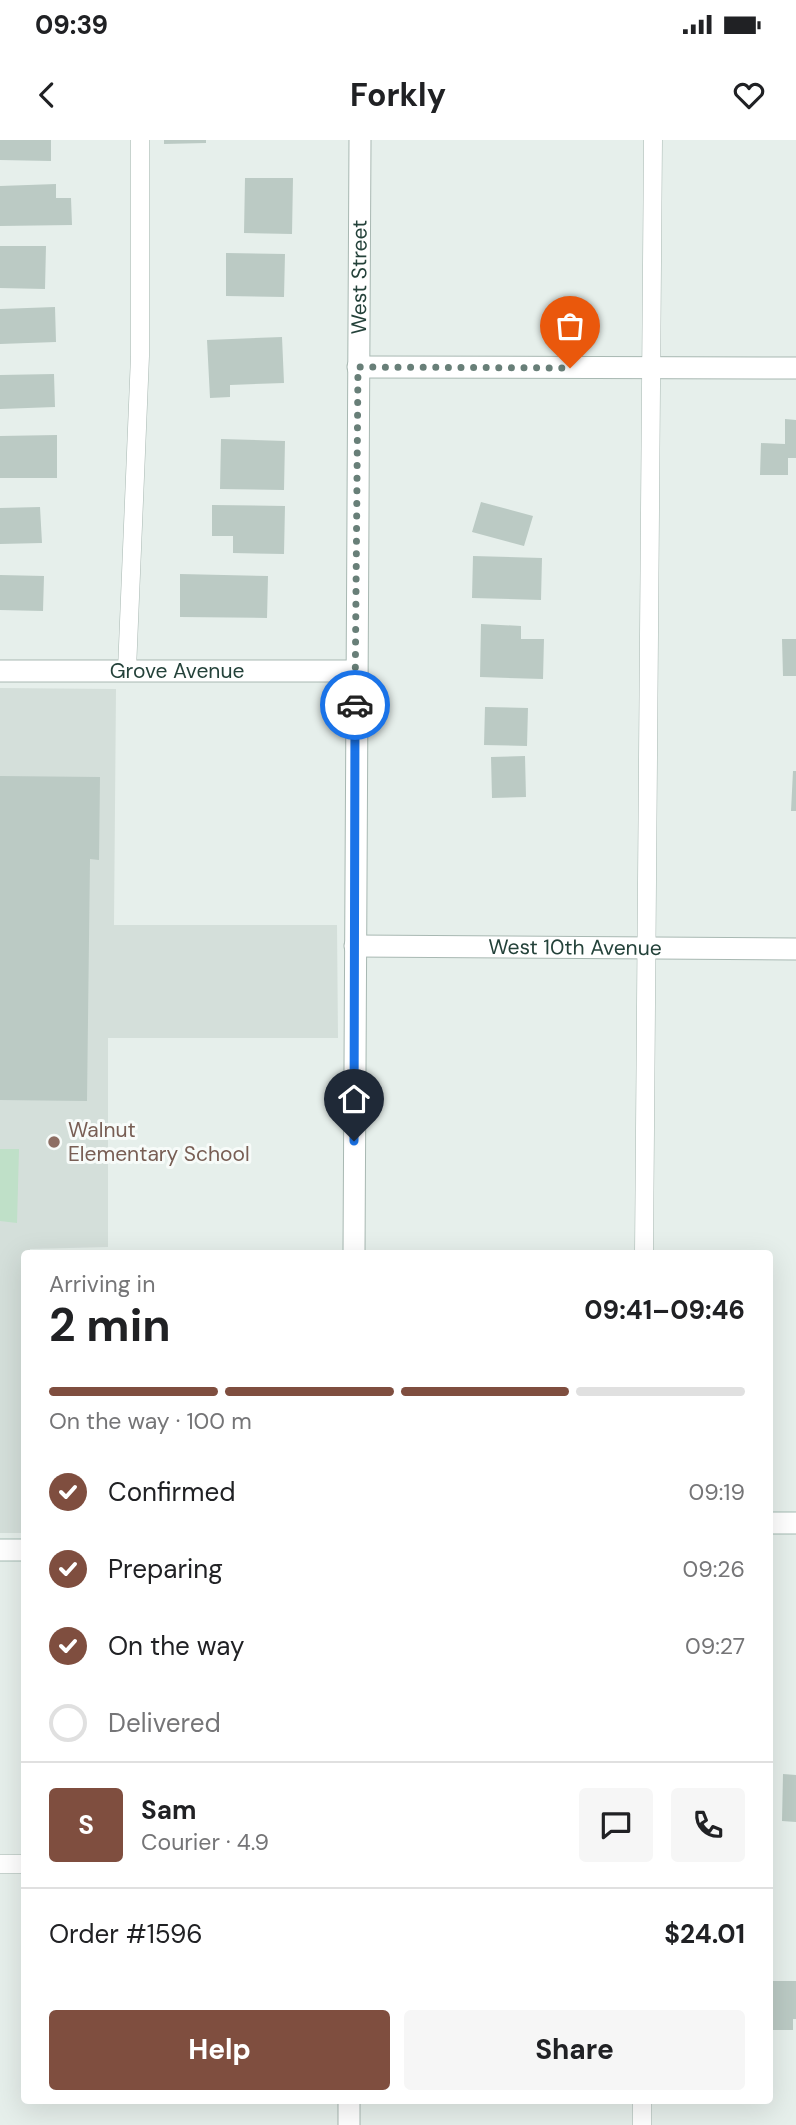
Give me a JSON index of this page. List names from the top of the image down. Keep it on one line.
{"streets":{"street":["West Street","Grove Avenue","West 10th Avenue"]},"crossings":[["West Street","Grove Avenue"],["West Street","West 10th Avenue"]],"places":["Walnut Elementary School"],"page":{"status":"09:39","header":"Forkly","heading":["2 min","Arriving in","09:41–09:46"],"panel":["Sam","Courier · 4.9","Order #1596","$24.01"],"bar":"On the way · 100 m","list":[["Confirmed","09:19"],["Preparing","09:26"],["On the way","09:27"],"Delivered"],"round":"S","buttons":["Help","Share"]}}
